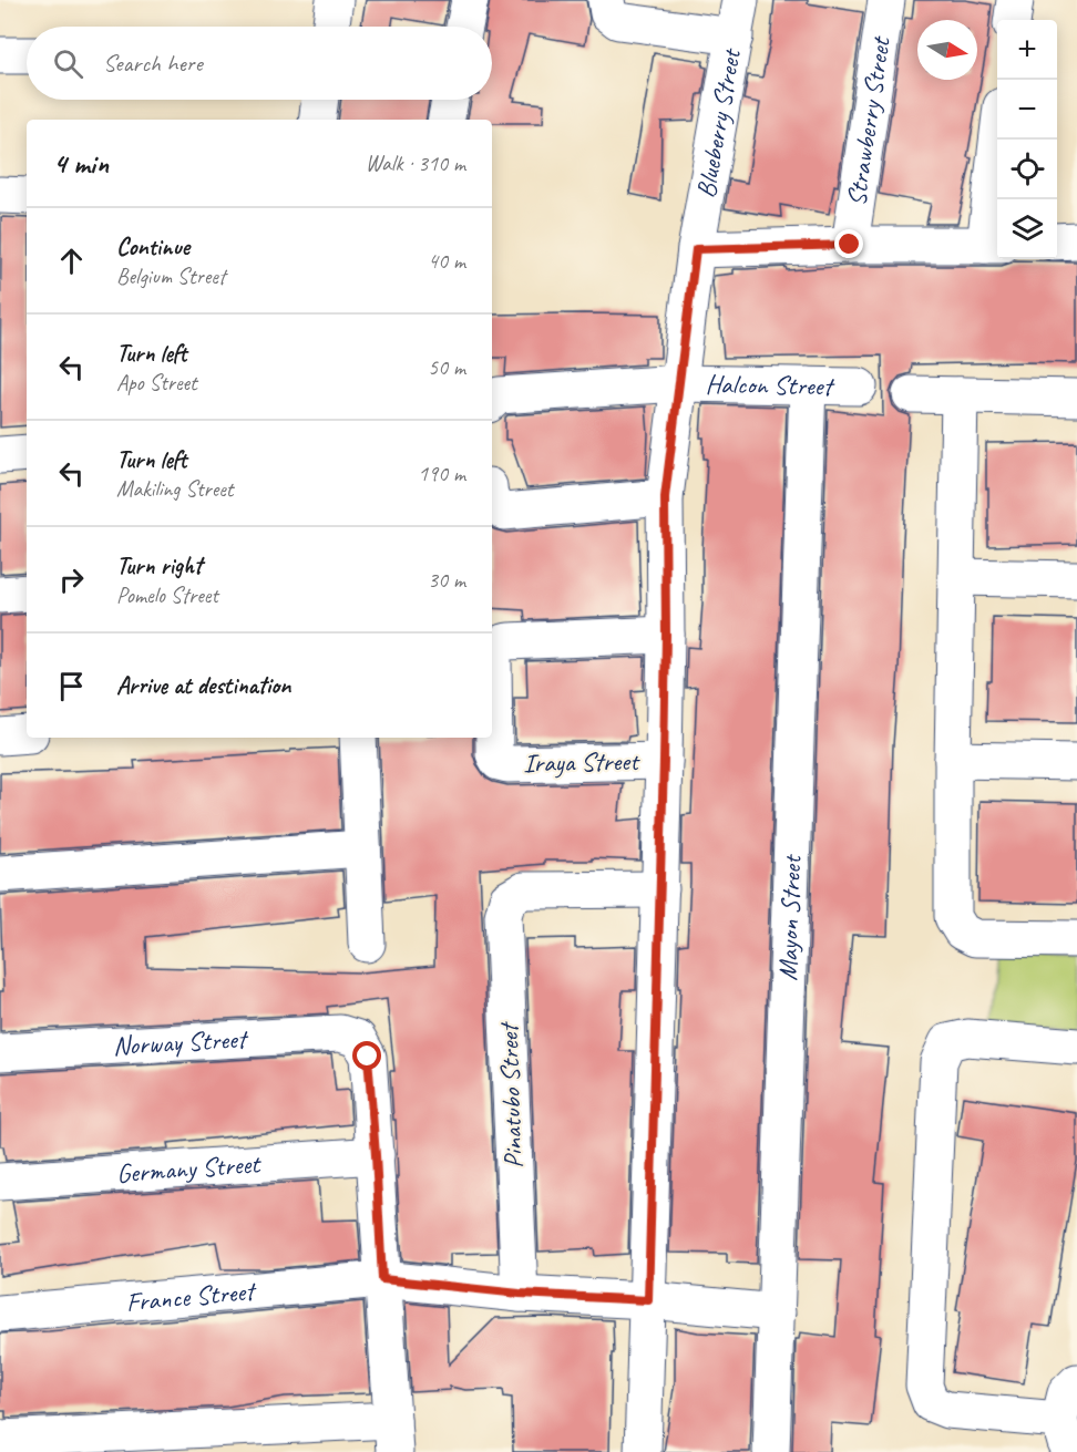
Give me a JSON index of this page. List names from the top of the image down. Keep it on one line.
{"streets":{"street":["Strawberry Street","Blueberry Street","Halcon Street","Iraya Street","Mayon Street","Norway Street","Pinatubo Street","Germany Street","France Street"]},"crossings":[["Blueberry Street","Halcon Street"],["Blueberry Street","Iraya Street"],["Blueberry Street","Pinatubo Street"],["Blueberry Street","France Street"],["Halcon Street","Mayon Street"],["Mayon Street","France Street"],["Norway Street","Germany Street"],["Pinatubo Street","France Street"]],"north":"right","page":{"map_buttons":["+","−"],"search":"Search here","heading":["4 min","Walk · 310 m"],"list":[["Continue","Belgium Street","40 m"],["Turn left","Apo Street","50 m"],["Turn left","Makiling Street","190 m"],["Turn right","Pomelo Street","30 m"],"Arrive at destination"]}}
